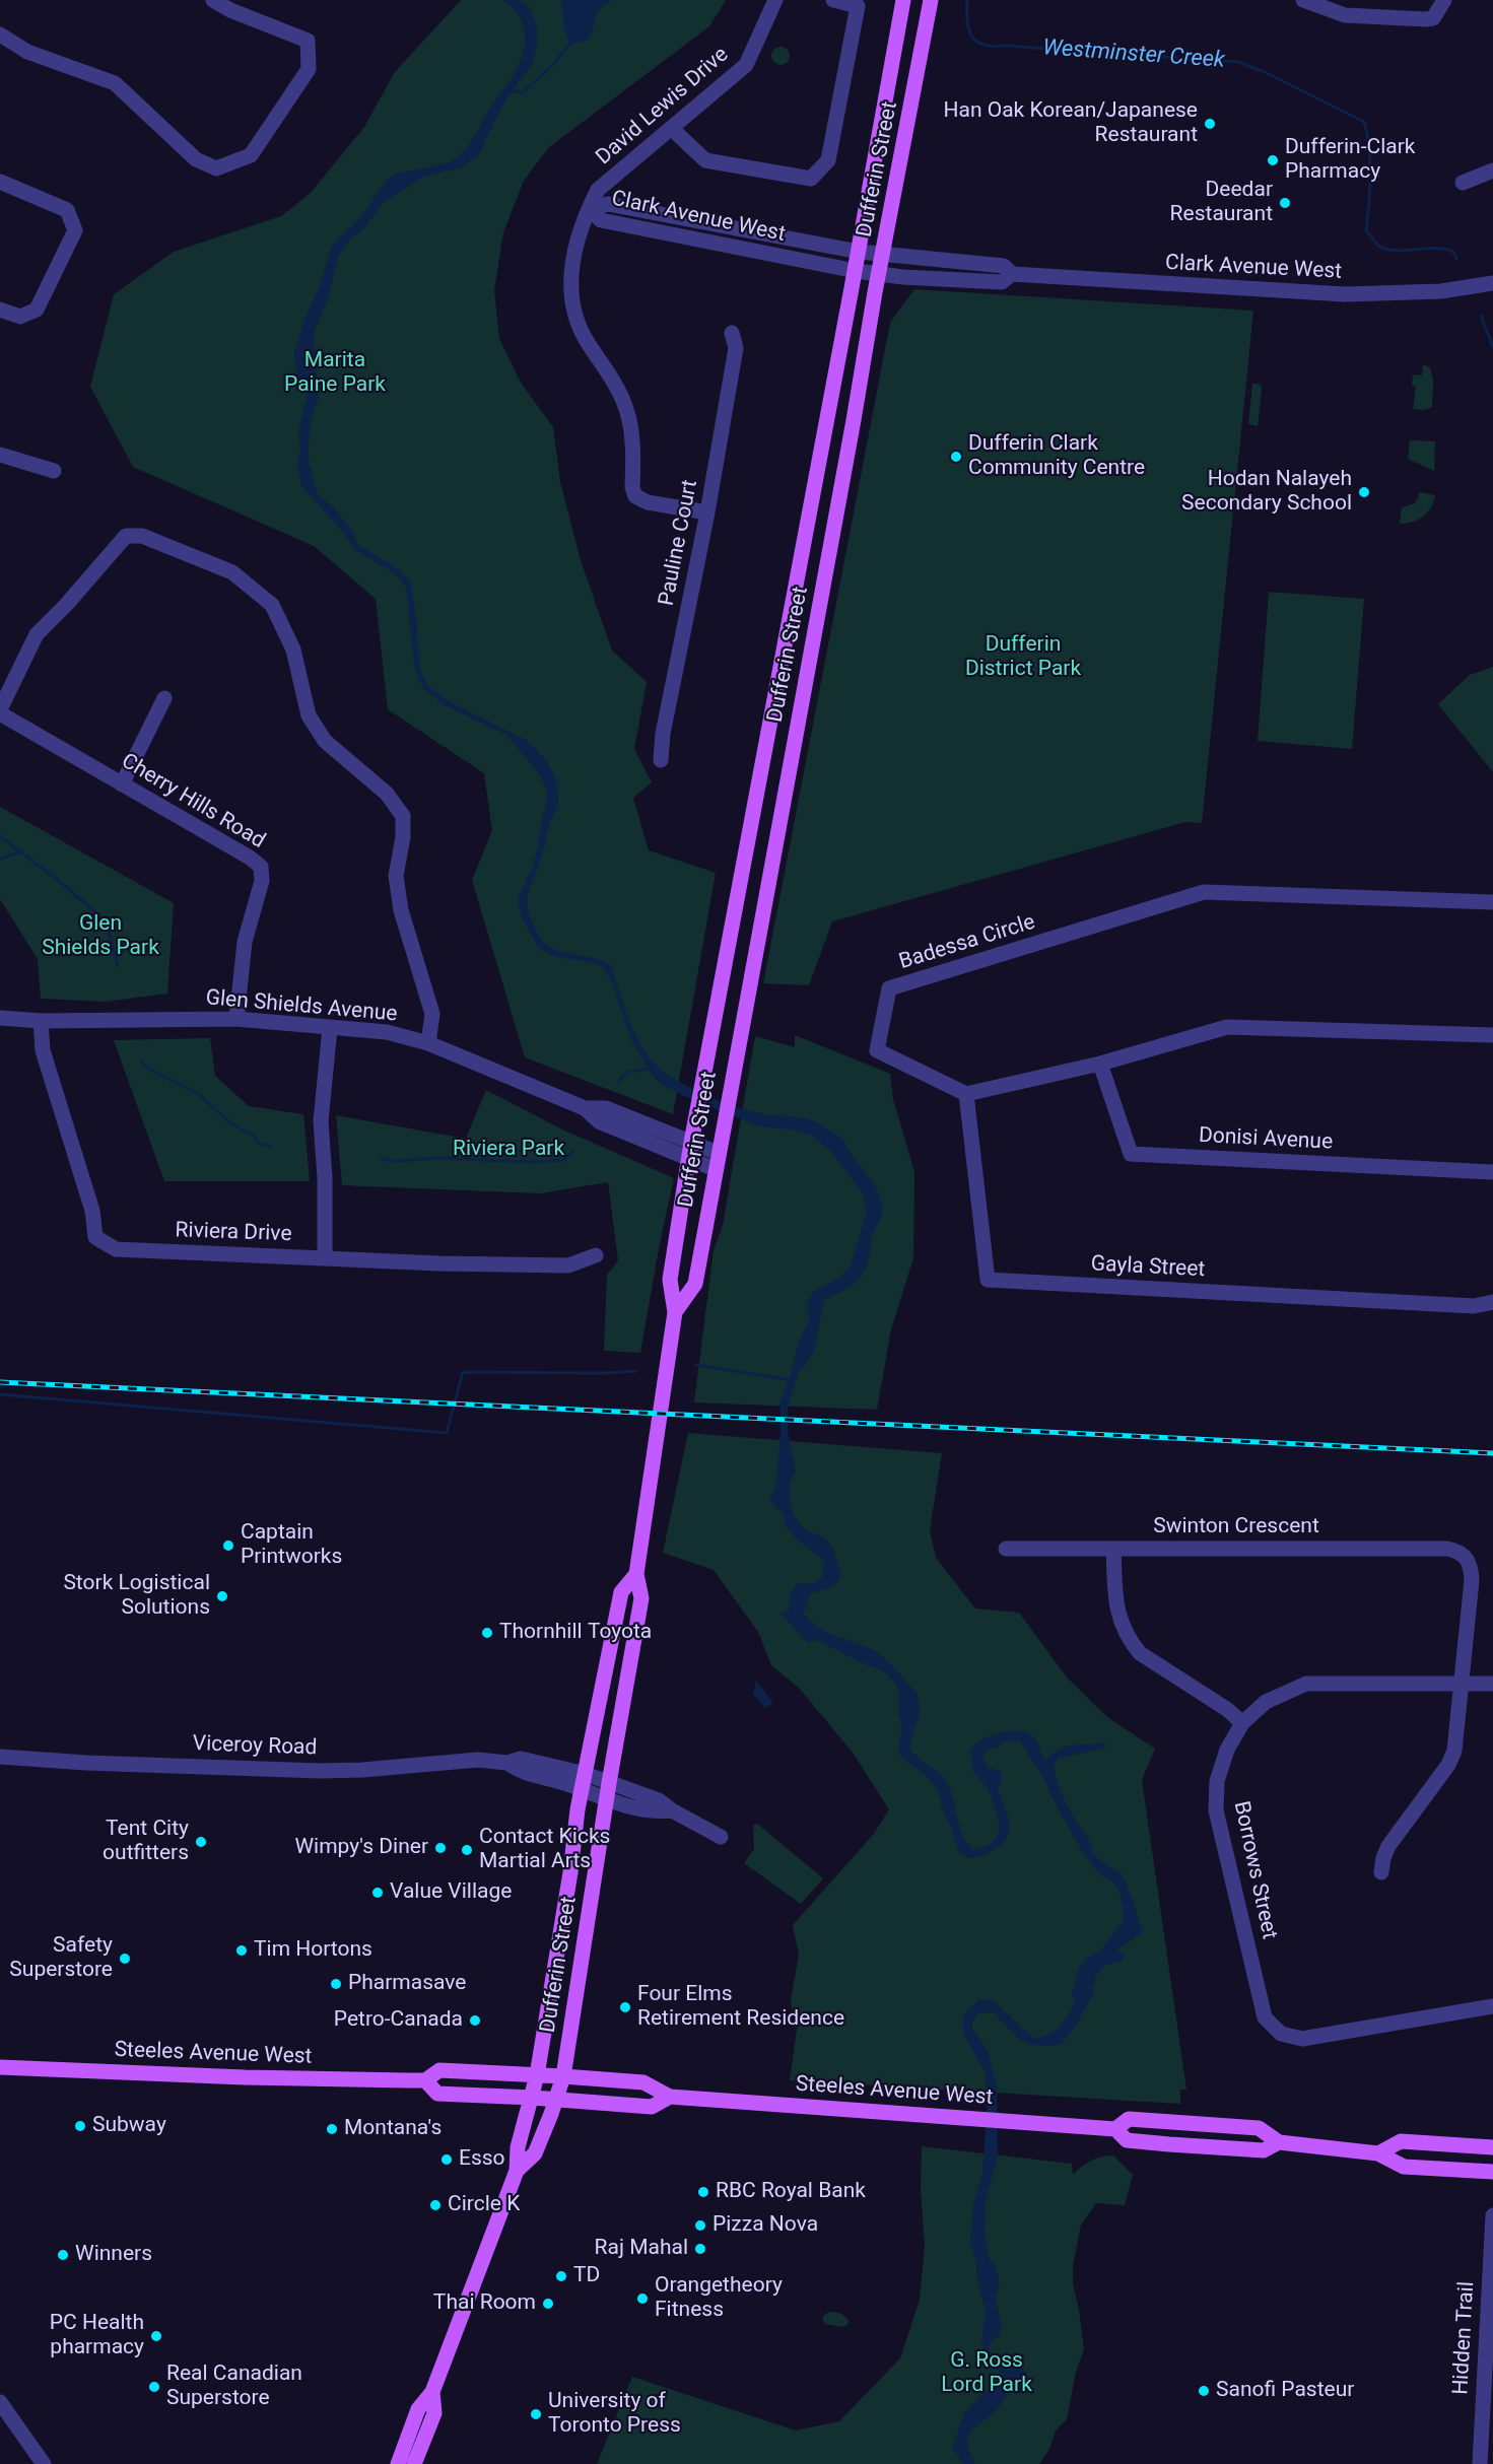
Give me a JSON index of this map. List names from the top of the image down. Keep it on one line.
{"streets":{"main road":["Dufferin Street","Steeles Avenue West"],"street":["David Lewis Drive","Clark Avenue West","Pauline Court","Cherry Hills Road","Badessa Circle","Glen Shields Avenue","Donisi Avenue","Riviera Drive","Gayla Street","Swinton Crescent","Viceroy Road","Borrows Street","Hidden Trail"]},"crossings":[["David Lewis Drive","Clark Avenue West"],["David Lewis Drive","Pauline Court"],["Dufferin Street","Clark Avenue West"],["Dufferin Street","Glen Shields Avenue"],["Dufferin Street","Viceroy Road"],["Dufferin Street","Steeles Avenue West"],["Cherry Hills Road","Glen Shields Avenue"],["Badessa Circle","Gayla Street"],["Glen Shields Avenue","Riviera Drive"],["Swinton Crescent","Borrows Street"]],"water":["Westminster Creek"],"parks":["Marita Paine Park","Dufferin District Park","Glen Shields Park","Riviera Park","G. Ross Lord Park"],"places":["Han Oak Korean/Japanese Restaurant","Dufferin-Clark Pharmacy","Deedar Restaurant","Dufferin Clark Community Centre","Hodan Nalayeh Secondary School","Captain Printworks","Stork Logistical Solutions","Thornhill Toyota","Tent City outfitters","Wimpy's Diner","Contact Kicks Martial Arts","Value Village","Tim Hortons","Safety Superstore","Pharmasave","Four Elms Retirement Residence","Petro-Canada","Subway","Montana's","Esso","RBC Royal Bank","Circle K","Pizza Nova","Raj Mahal","Winners","TD","Orangetheory Fitness","Thai Room","PC Health pharmacy","Real Canadian Superstore","Sanofi Pasteur","University of Toronto Press"]}
